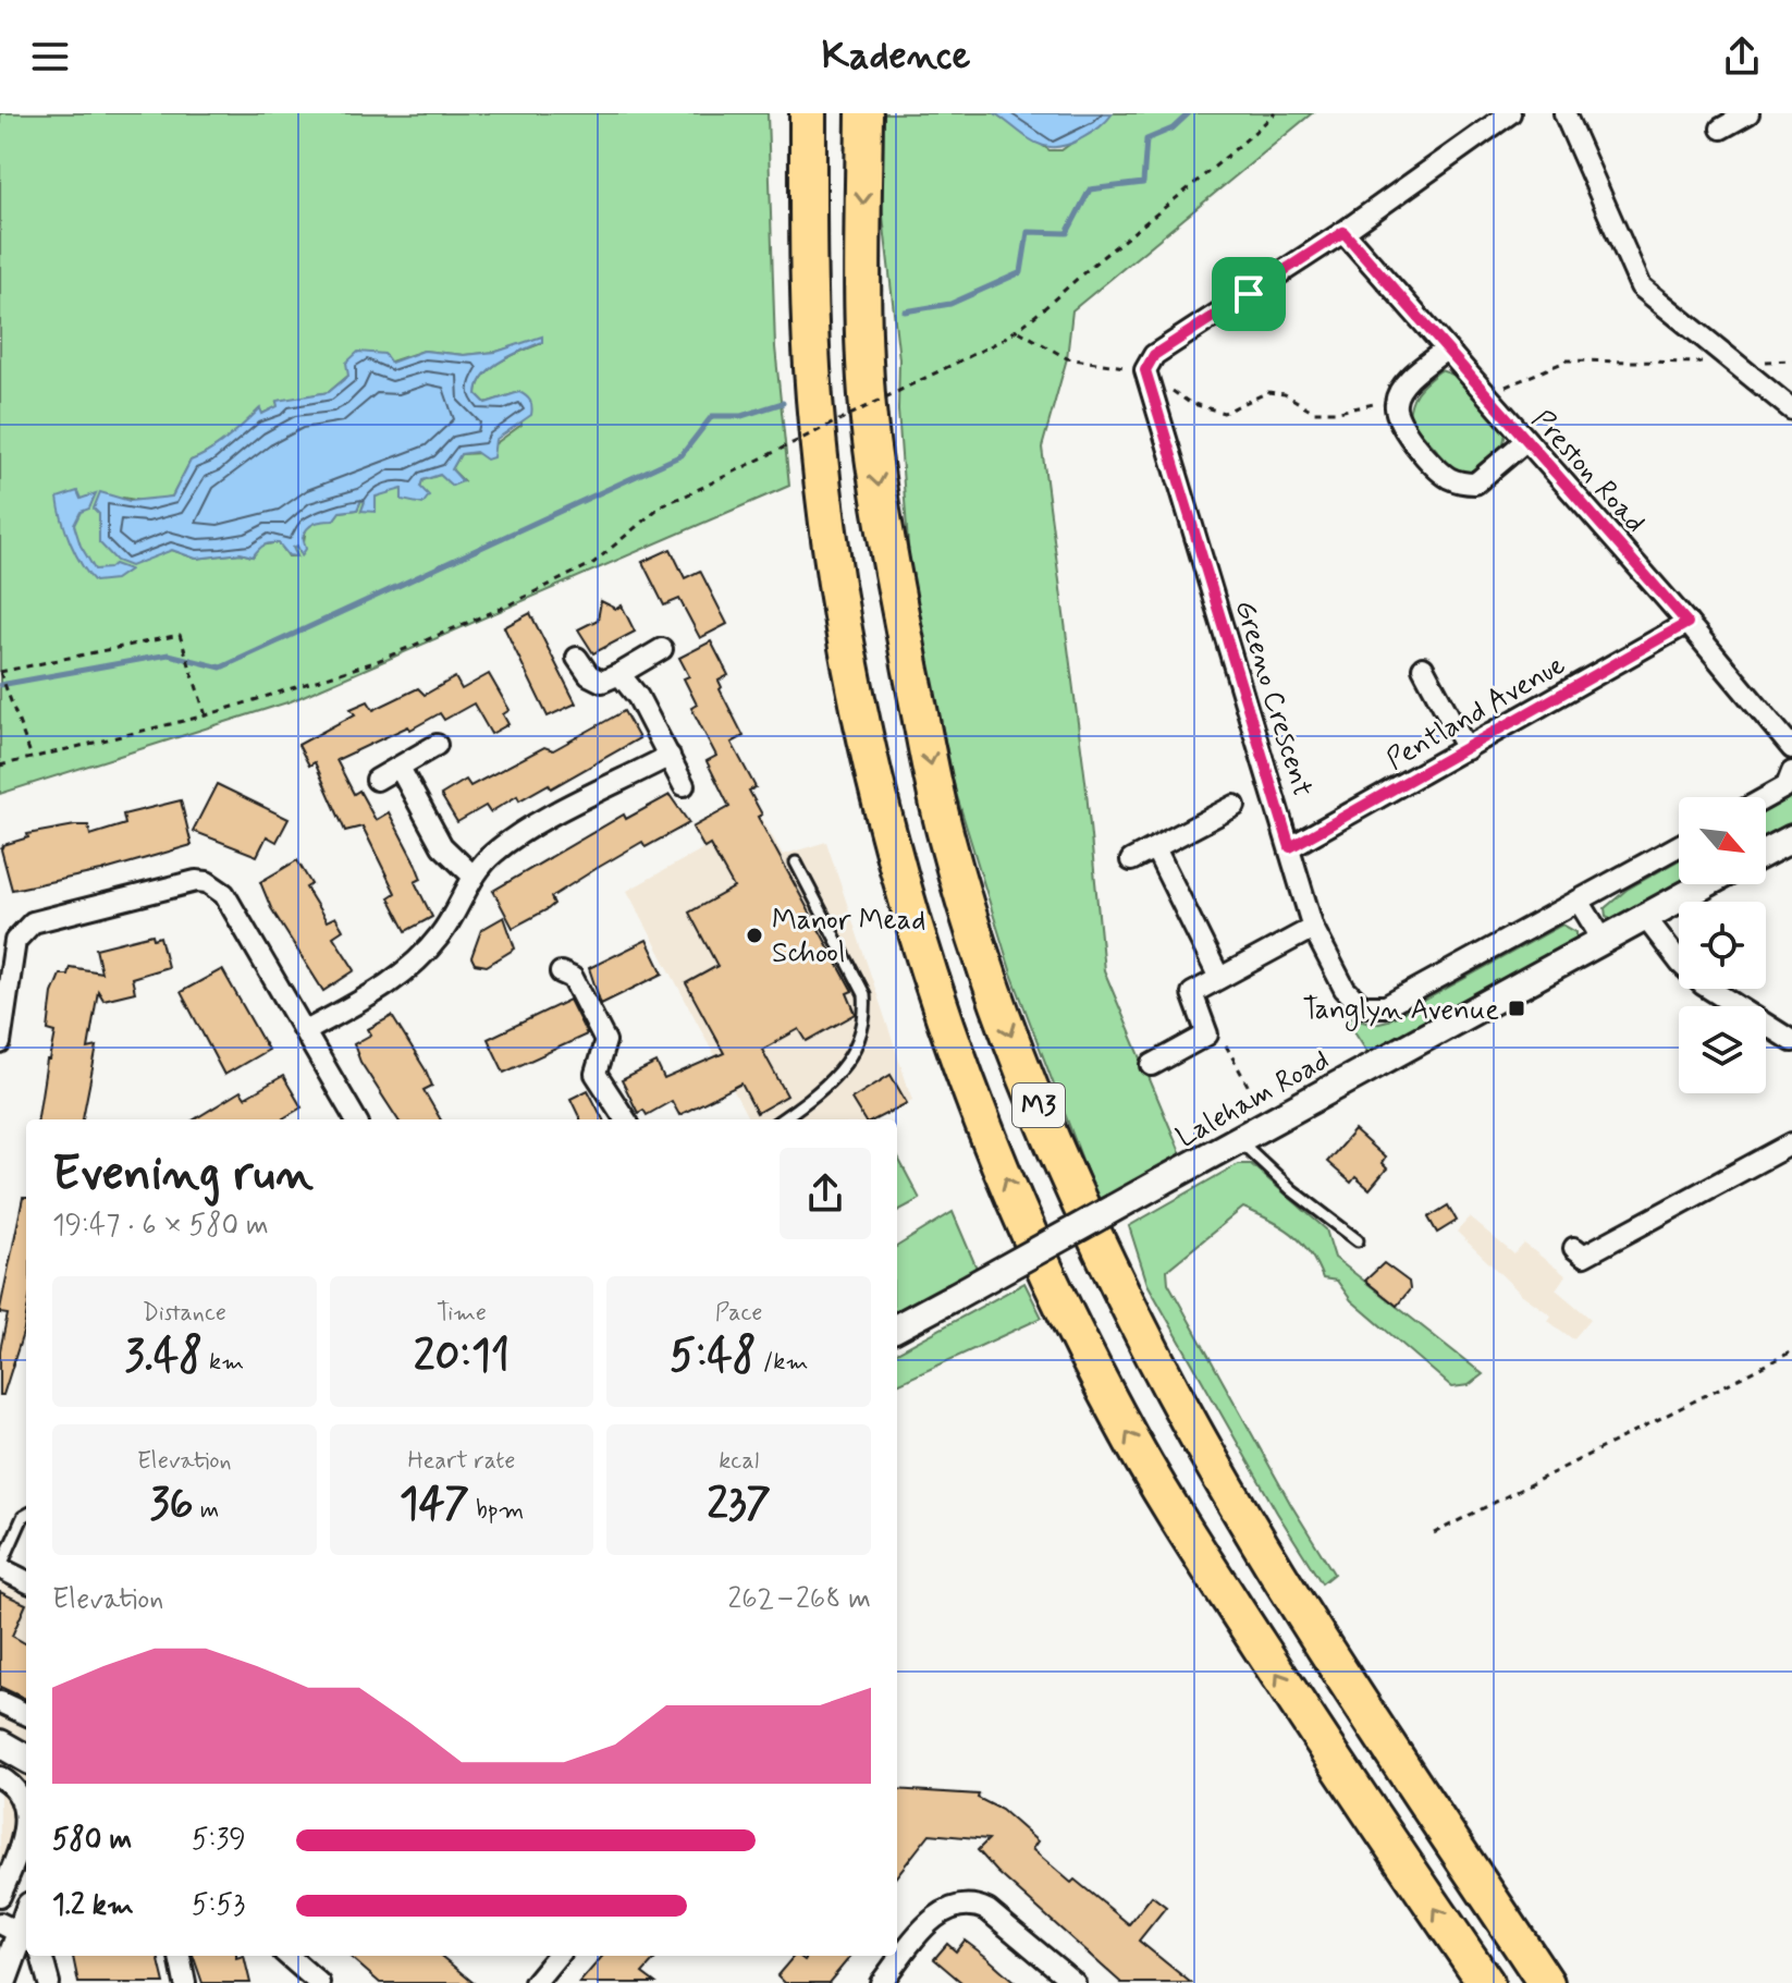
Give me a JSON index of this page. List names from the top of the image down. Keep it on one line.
{"streets":{"highway":["M3"],"main road":["Laleham Road"],"street":["Preston Road","Greeno Crescent","Pentland Avenue"]},"crossings":[["Preston Road","Pentland Avenue"],["Greeno Crescent","Pentland Avenue"]],"places":{"other":["Manor Mead School"],"transit":["Tanglyn Avenue"]},"north":"bottom right","page":{"header":"Kadence","heading":["Evening run","19:47 · 6 × 580 m"],"stats":[["Distance","3.48 km"],["Time","20:11"],["Pace","5:48 /km"],["Elevation","36 m"],["Heart rate","147 bpm"],["kcal","237"]],"chart":["Elevation","262–268 m"],"list":[{"name":"580 m","note":"5:39"},{"name":"1.2 km","note":"5:53"}]}}
